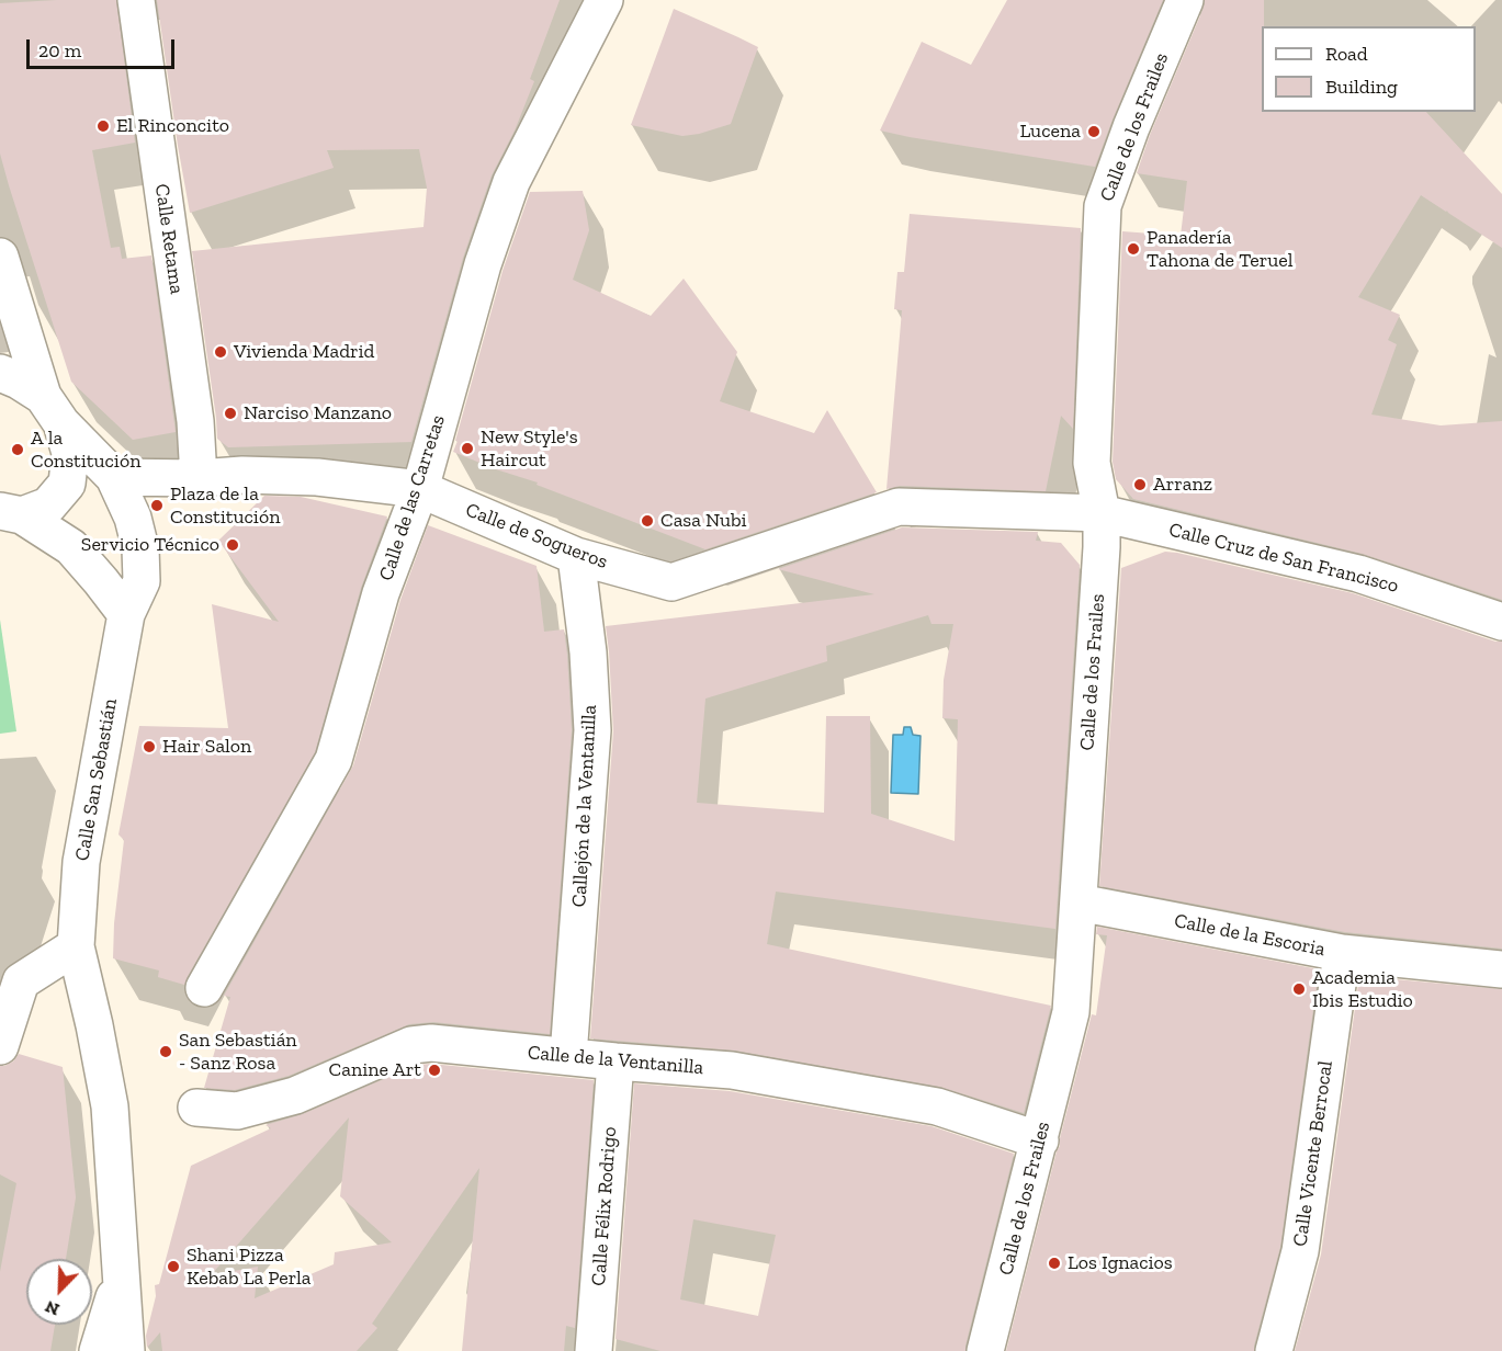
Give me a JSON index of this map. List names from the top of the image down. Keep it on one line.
{"streets":{"street":["Calle de los Frailes","Calle Retama","Calle de las Carretas","Calle de Sogueros","Calle Cruz de San Francisco","Calle San Sebastián","Callejón de la Ventanilla","Calle de la Escoria","Calle de la Ventanilla","Calle Vicente Berrocal","Calle Félix Rodrigo"]},"crossings":[["Calle de los Frailes","Calle de Sogueros"],["Calle de los Frailes","Calle Cruz de San Francisco"],["Calle de los Frailes","Calle de la Escoria"],["Calle de los Frailes","Calle de la Ventanilla"],["Calle Retama","Calle de Sogueros"],["Calle de las Carretas","Calle de Sogueros"],["Calle de Sogueros","Calle Cruz de San Francisco"],["Calle de Sogueros","Callejón de la Ventanilla"],["Callejón de la Ventanilla","Calle de la Ventanilla"],["Calle de la Escoria","Calle Vicente Berrocal"],["Calle de la Ventanilla","Calle Félix Rodrigo"]],"places":["El Rinconcito","Lucena","Panadería Tahona de Teruel","Vivienda Madrid","Narciso Manzano","New Style's Haircut","A la Constitución","Arranz","Plaza de la Constitución","Casa Nubi","Servicio Técnico","Hair Salon","Academia Ibis Estudio","San Sebastián - Sanz Rosa","Canine Art","Los Ignacios","Shani Pizza Kebab La Perla"],"legend":["Road","Building"],"scale_bar":"20 m","north":"bottom left"}
